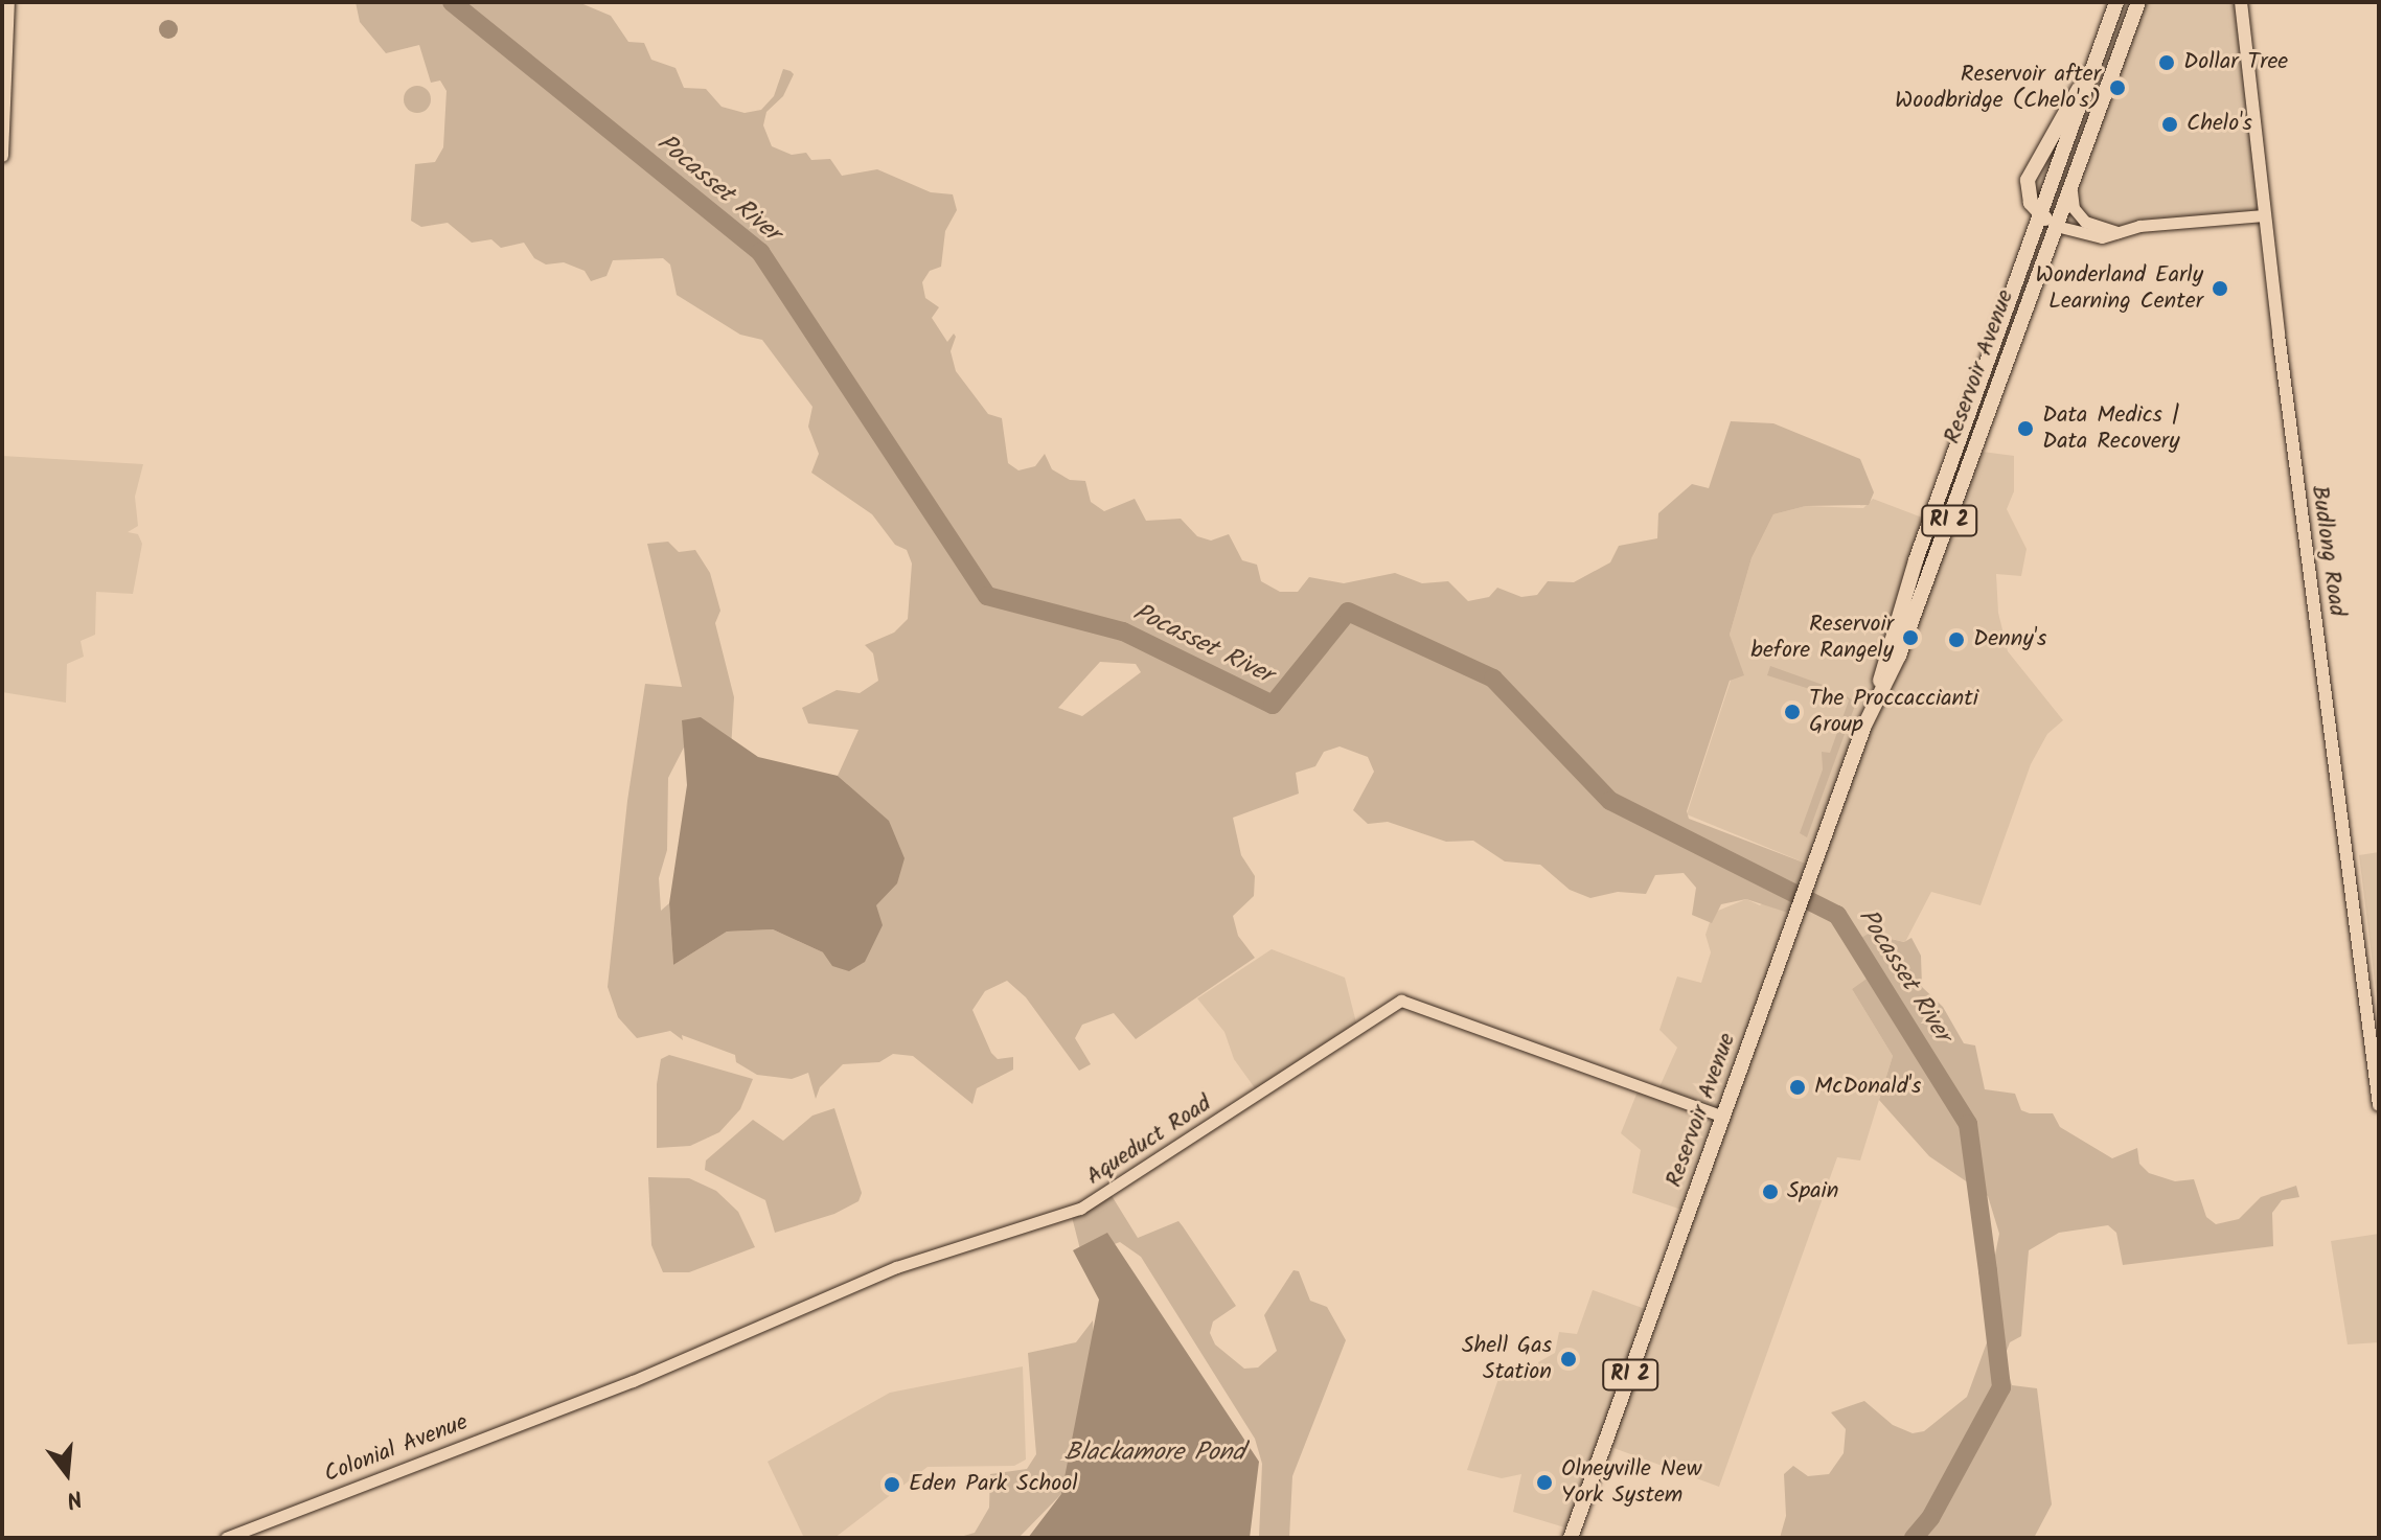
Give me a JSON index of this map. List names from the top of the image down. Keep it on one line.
{"streets":{"main road":["Reservoir Avenue","RI 2","Budlong Road"],"street":["Aqueduct Road","Colonial Avenue"]},"crossings":[["Reservoir Avenue","Aqueduct Road"],["Aqueduct Road","Colonial Avenue"]],"water":["Pocasset River","Blackamore Pond"],"places":["Dollar Tree","Reservoir after Woodbridge (Chelo's)","Chelo's","Wonderland Early Learning Center","Data Medics | Data Recovery","Reservoir before Rangely","Denny's","The Proccaccianti Group","McDonald's","Spain","Shell Gas Station","Olneyville New York System","Eden Park School"],"north":"bottom"}
